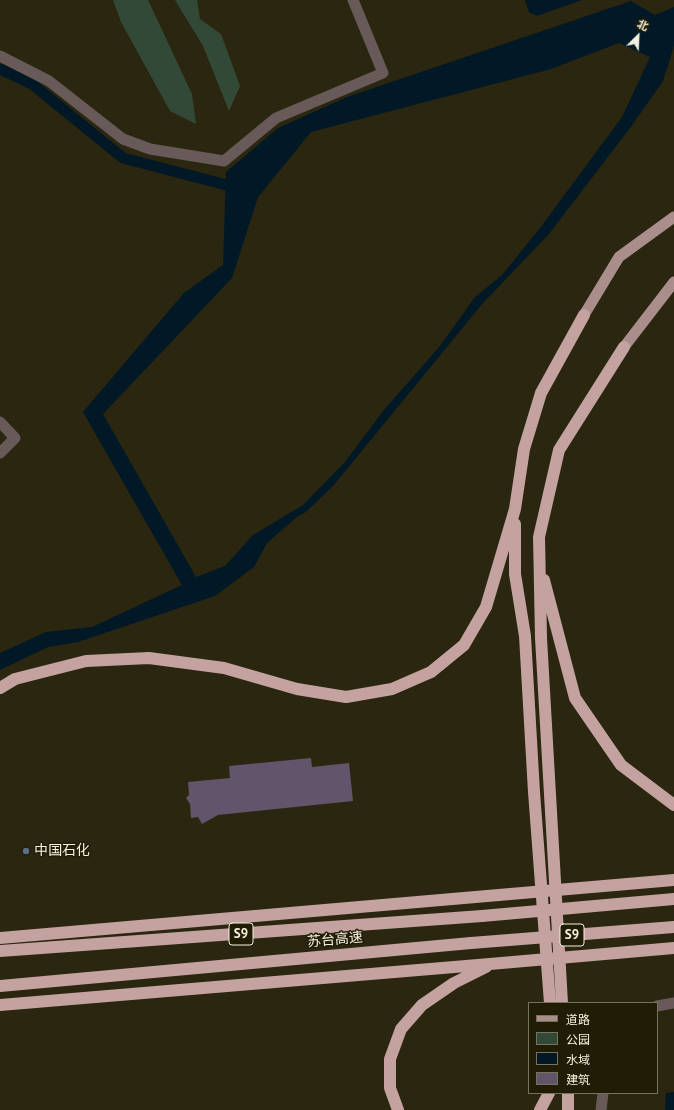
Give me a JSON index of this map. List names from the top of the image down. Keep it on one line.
{"streets":{"highway":["S9","苏台高速"]},"places":["中国石化"],"legend":["道路","公园","水域","建筑"],"north":"top right"}
